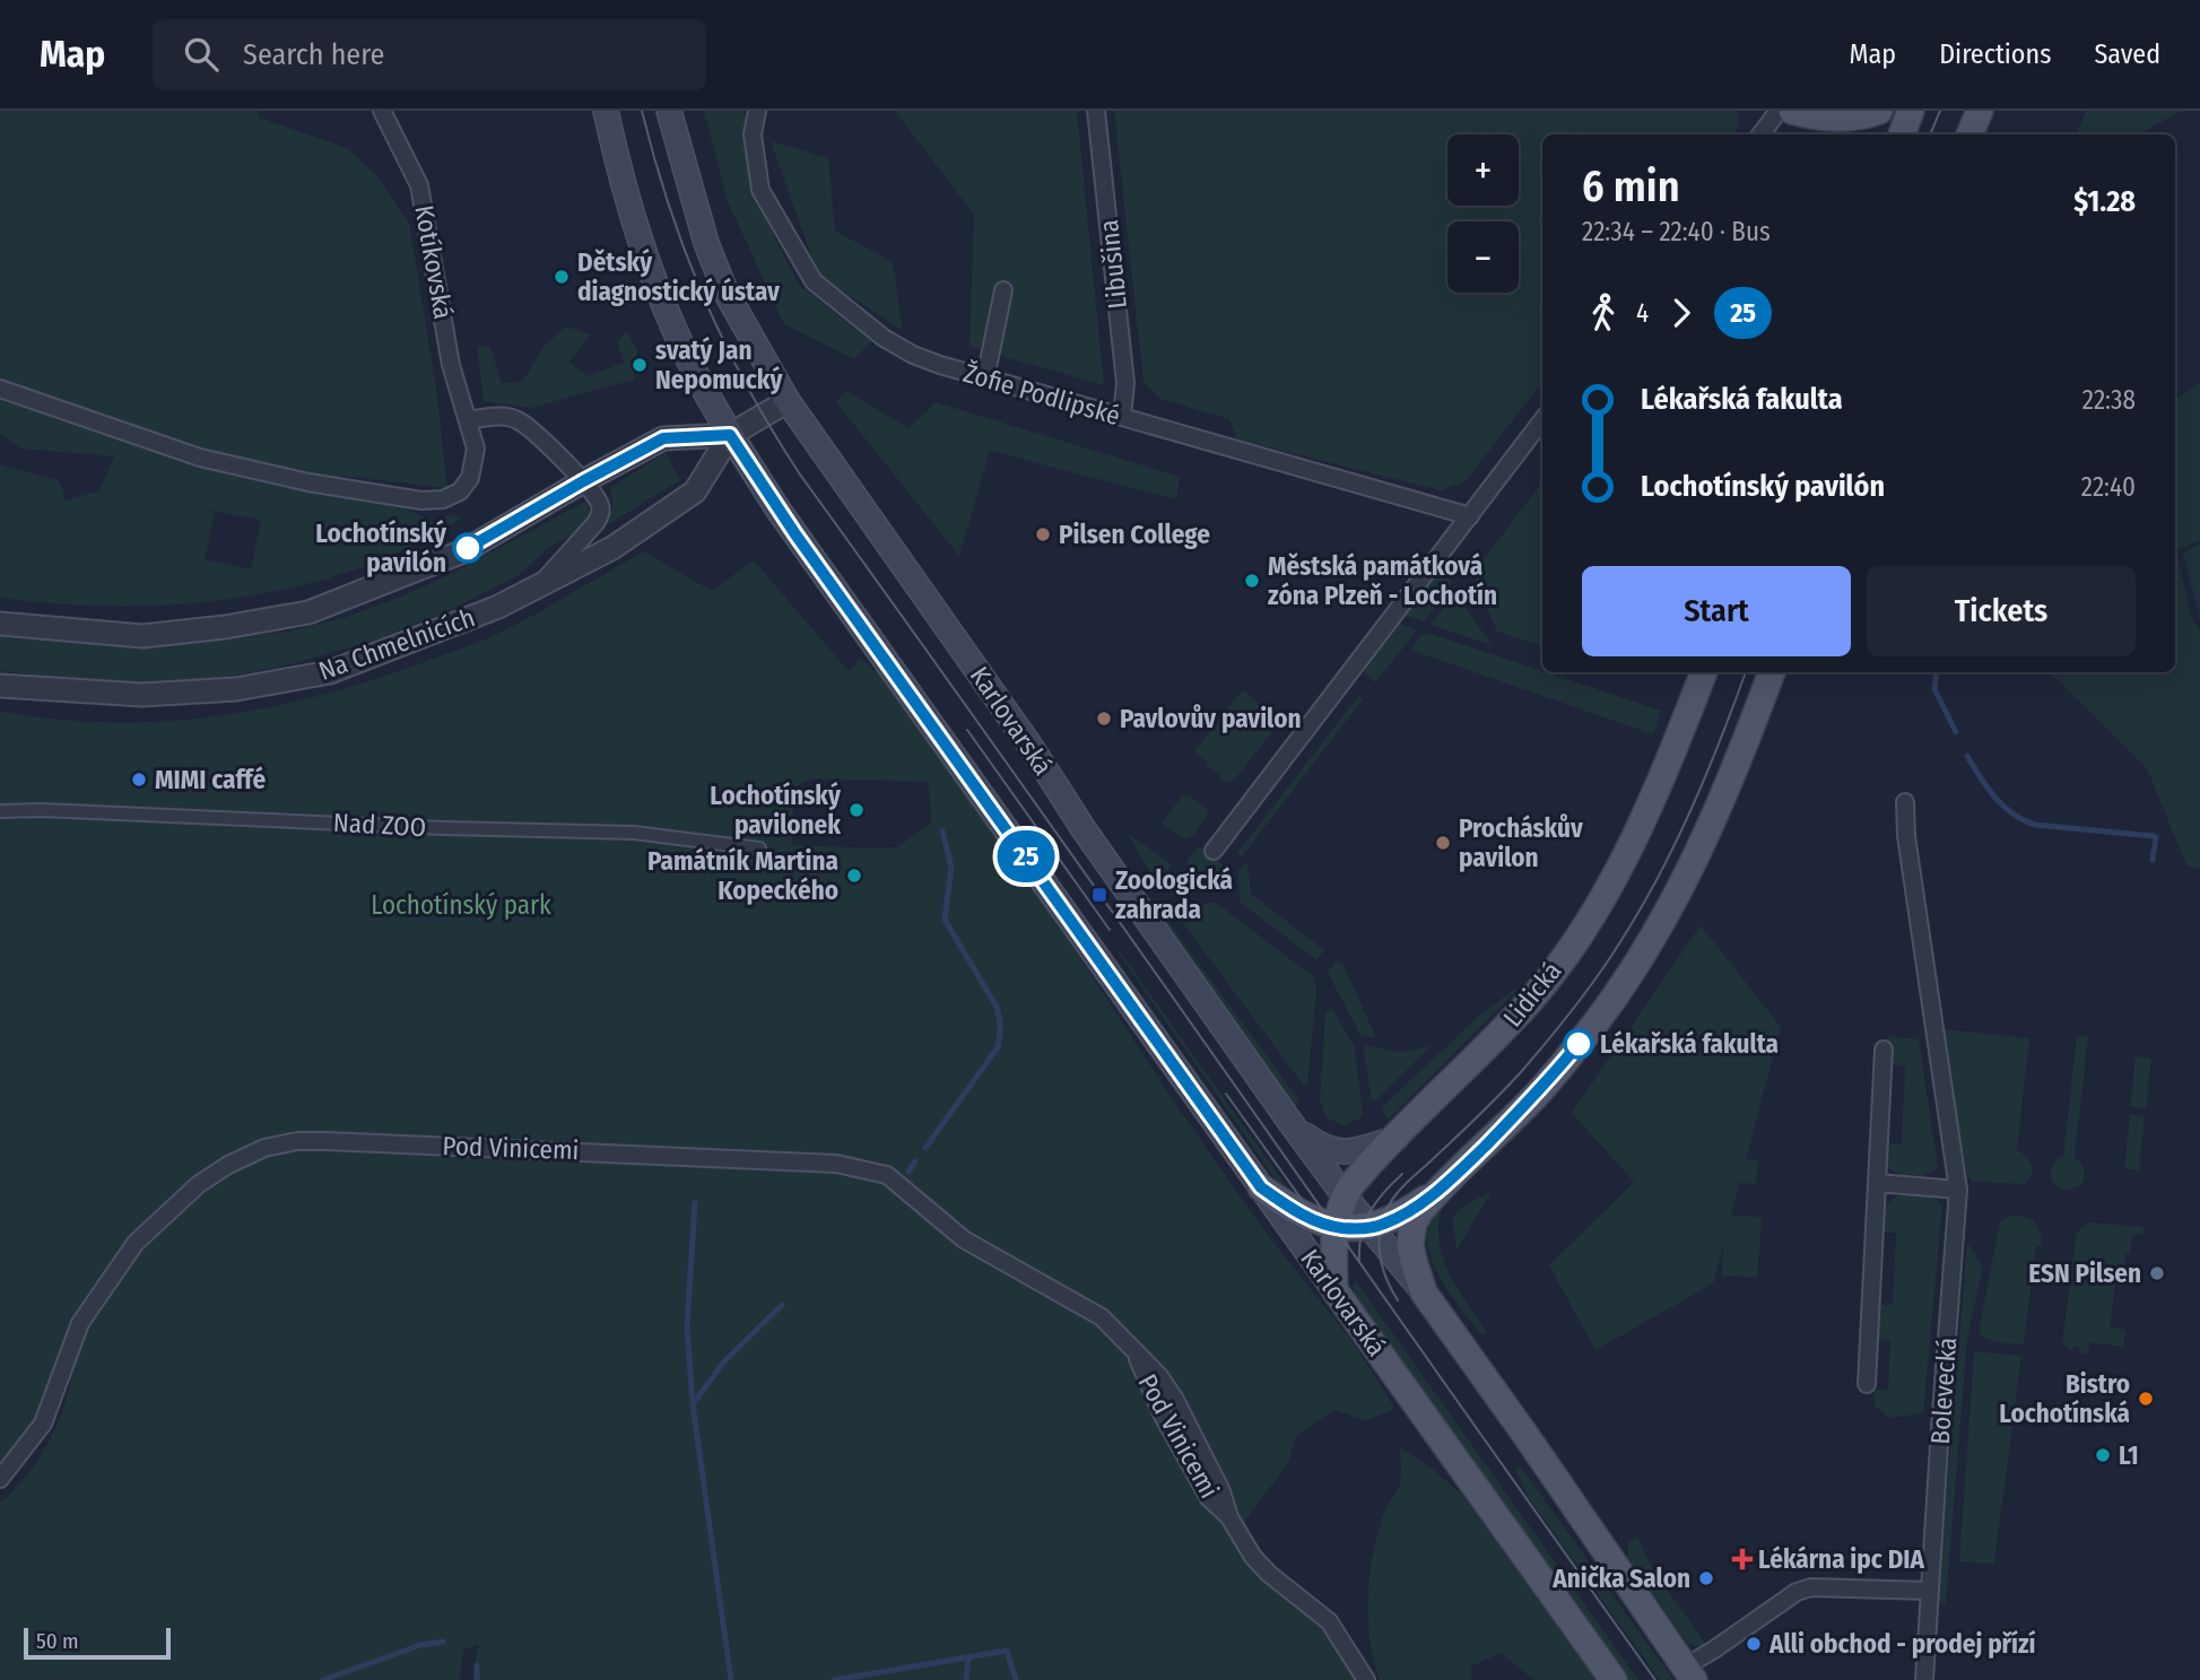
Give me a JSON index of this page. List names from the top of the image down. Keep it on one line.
{"streets":{"main road":["Karlovarská","Lidická"],"street":["Kotíkovská","Libušina","Žofie Podlipské","Na Chmelnicích","Nad ZOO","Pod Vinicemi","Bolevecká"]},"crossings":[["Libušina","Žofie Podlipské"],["Na Chmelnicích","Karlovarská"],["Karlovarská","Lidická"]],"parks":["Lochotínský park"],"places":{"other":["Dětský diagnostický ústav","svatý Jan Nepomucký","Pilsen College","Lochotínský pavilón","Městská památková zóna Plzeň - Lochotín","Pavlovův pavilon","MIMI caffé","Lochotínský pavilonek","Procháskův pavilon","Památník Martina Kopeckého","Lékařská fakulta","ESN Pilsen","Bistro Lochotínská","L1","Anička Salon","Alli obchod - prodej přízí"],"transit":["Zoologická zahrada"],"health":["Lékárna ipc DIA"]},"lines":["bus line 25"],"scale_bar":"50 m","page":{"header":"Map","search":"Search here","nav":["Map","Directions","Saved"],"on_map":"25","map_buttons":["+","−"],"heading":["6 min","22:34 – 22:40 · Bus","$1.28"],"legs":["4","25"],"list":[{"name":"Lékařská fakulta","value":"22:38"},{"name":"Lochotínský pavilón","value":"22:40"}],"buttons":["Start","Tickets"],"scale":"50 m"}}
